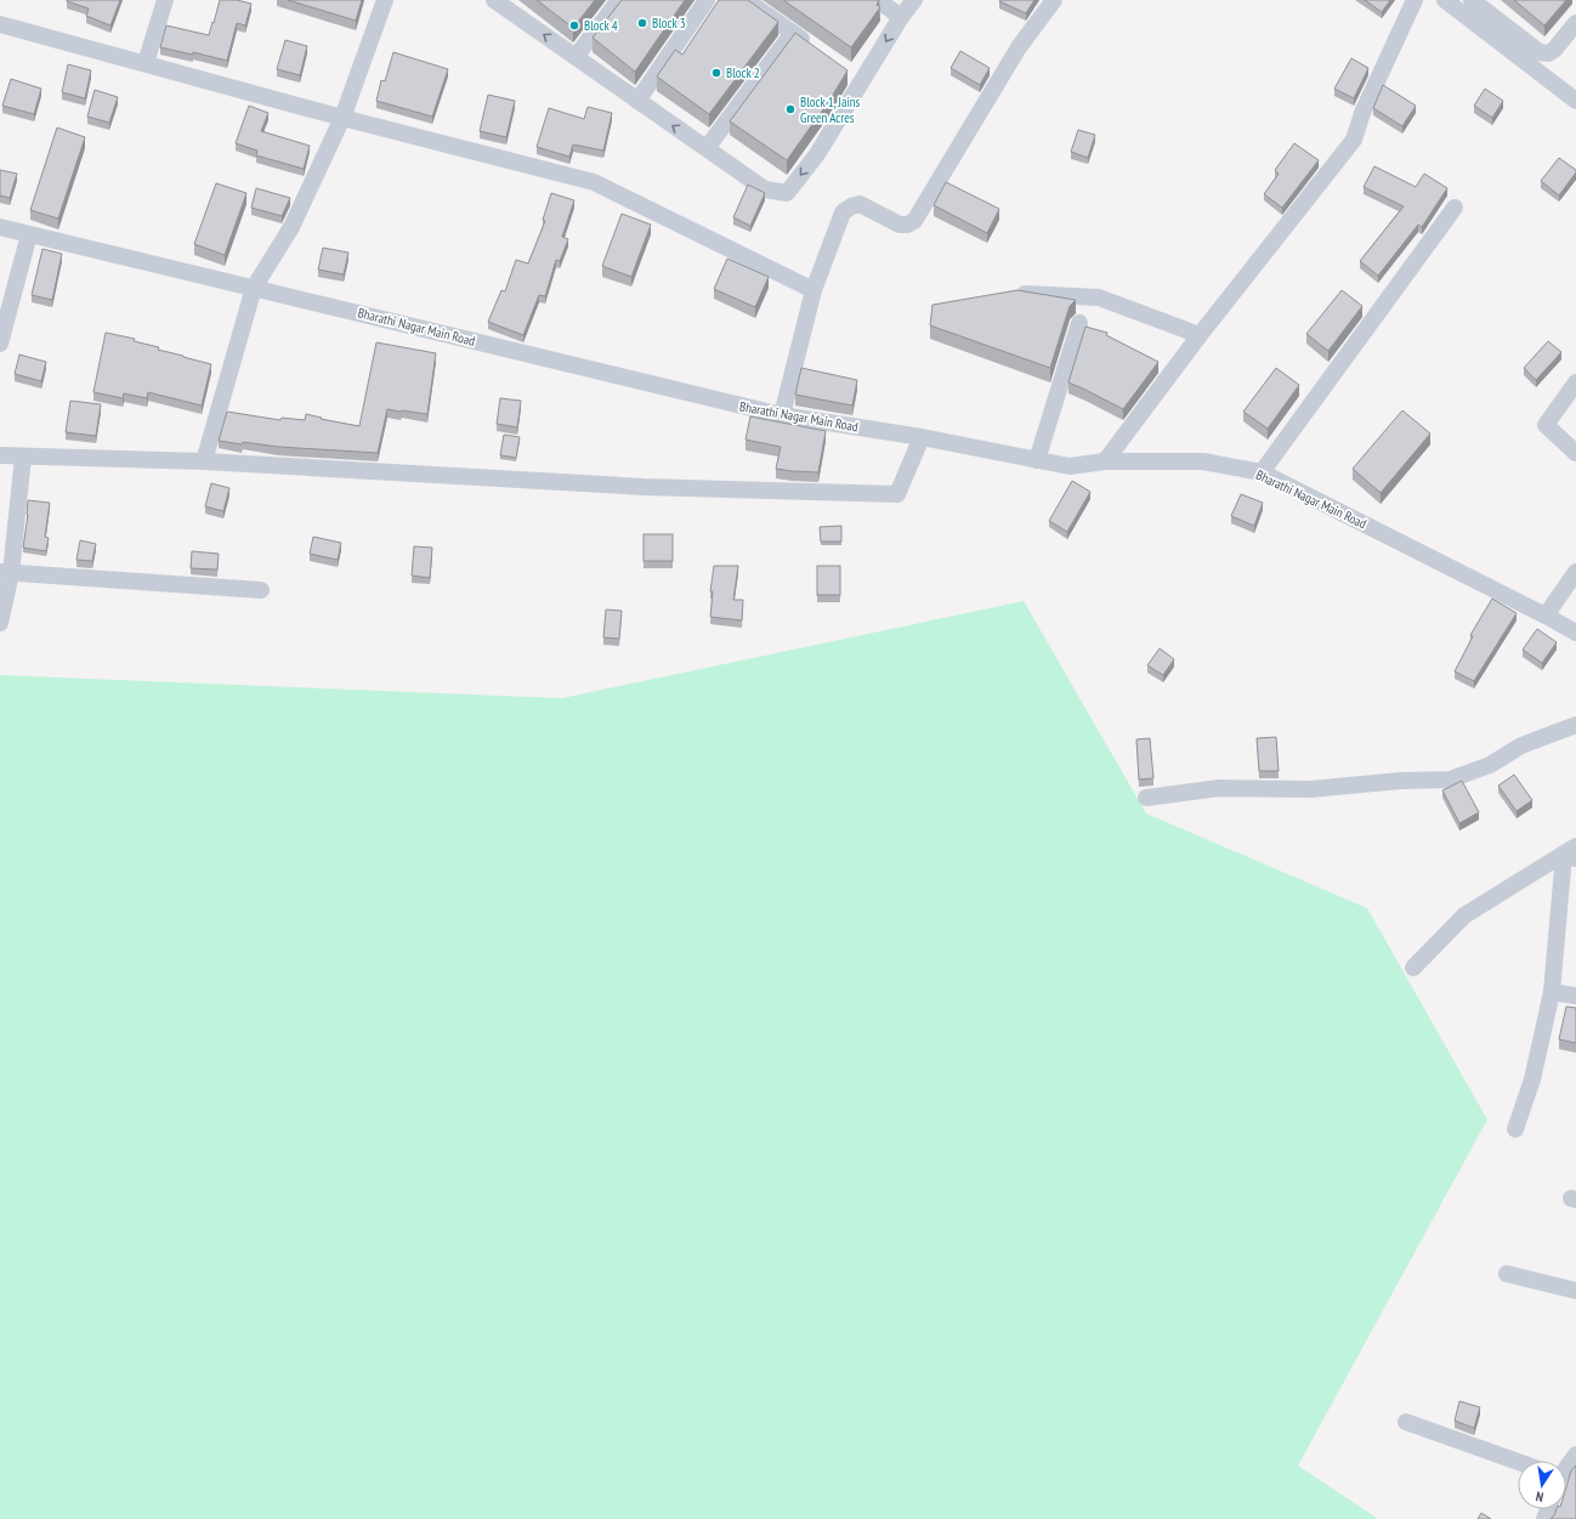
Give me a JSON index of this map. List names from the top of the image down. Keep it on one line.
{"streets":{"street":["Bharathi Nagar Main Road"]},"places":["Block 3","Block 4","Block 2","Block 1, Jains Green Acres"],"north":"bottom"}
